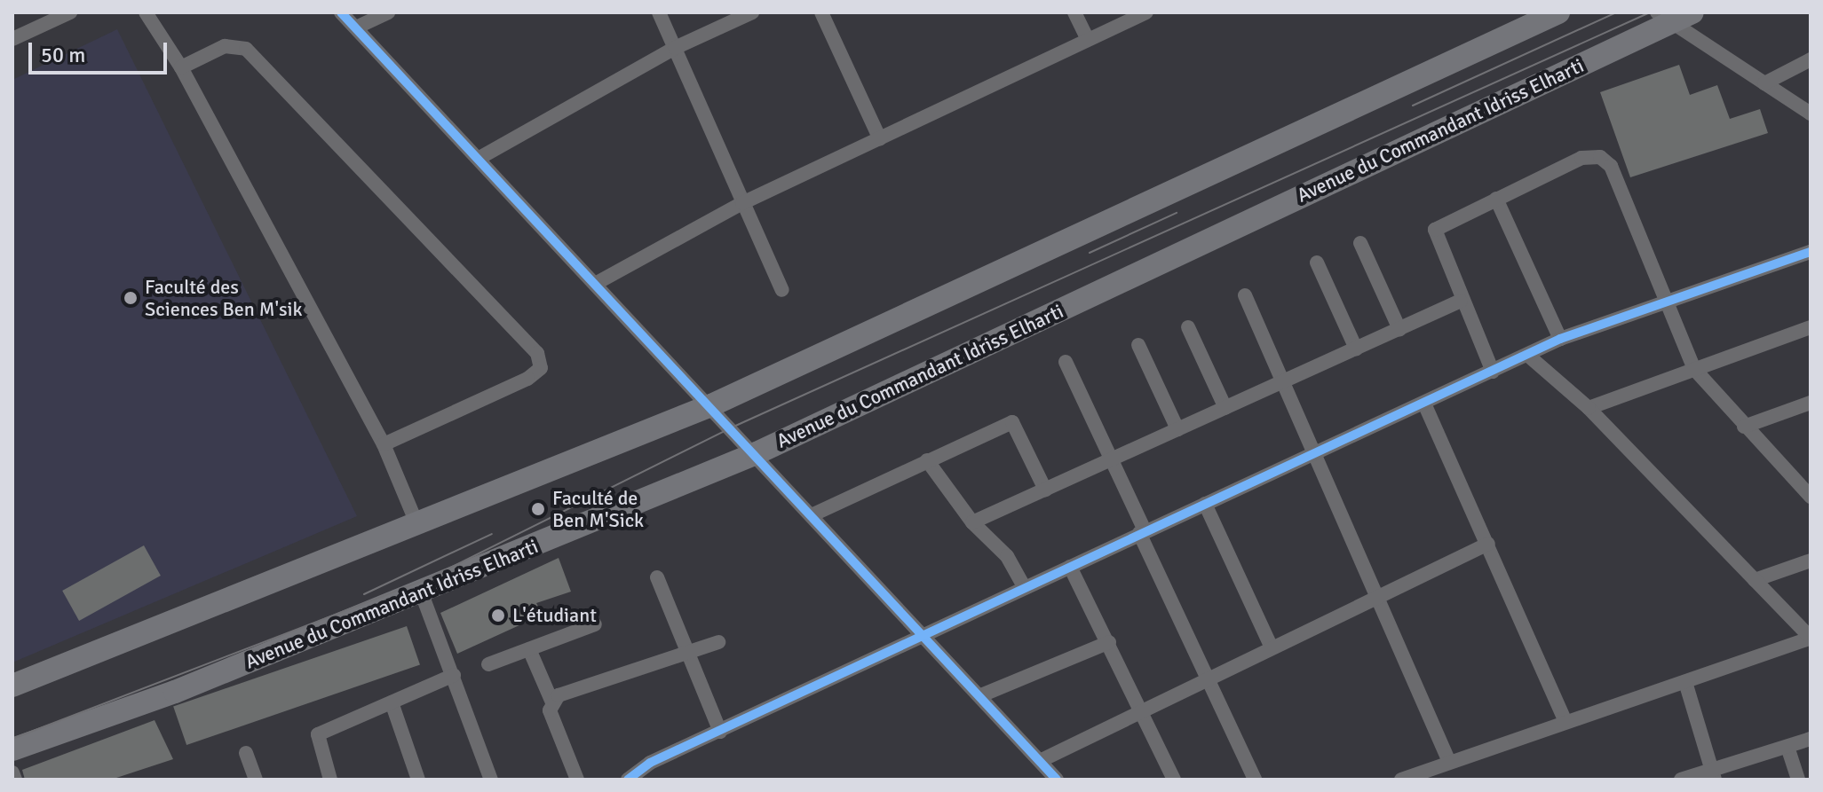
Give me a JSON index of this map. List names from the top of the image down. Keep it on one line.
{"streets":{"main road":["Avenue du Commandant Idriss Elharti"]},"places":["Faculté des Sciences Ben M'sik","Faculté de Ben M'Sick","L'étudiant"],"scale_bar":"50 m"}
